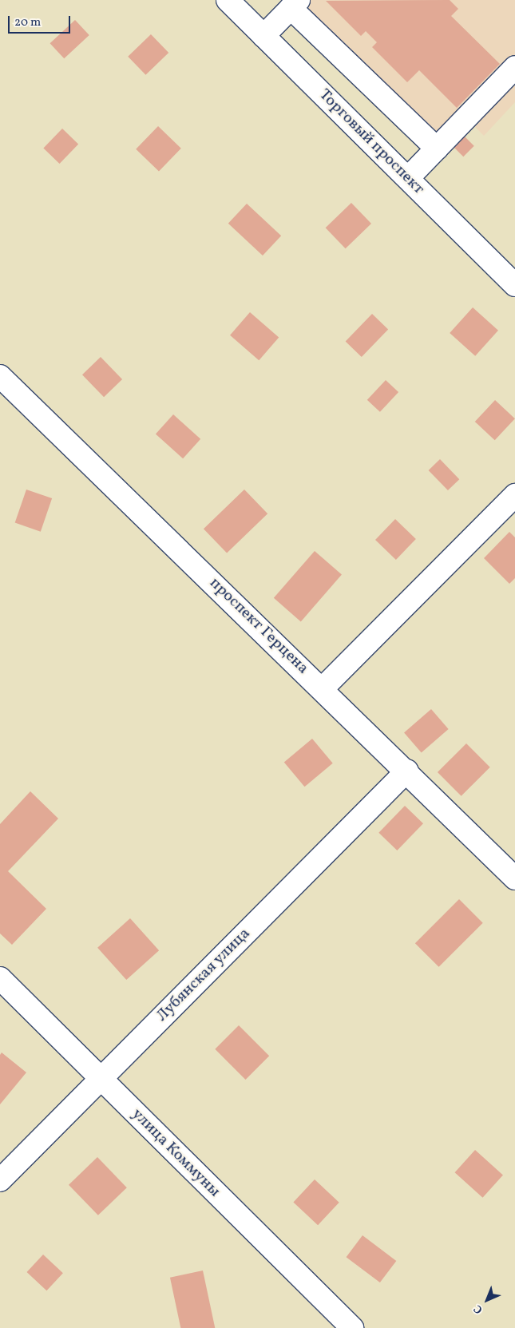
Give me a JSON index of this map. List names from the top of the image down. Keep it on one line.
{"streets":{"street":["Торговый проспект","проспект Герцена","Лубянская улица","улица Коммуны"]},"crossings":[["проспект Герцена","Лубянская улица"],["Лубянская улица","улица Коммуны"]],"scale_bar":"20 m","north":"bottom left"}
